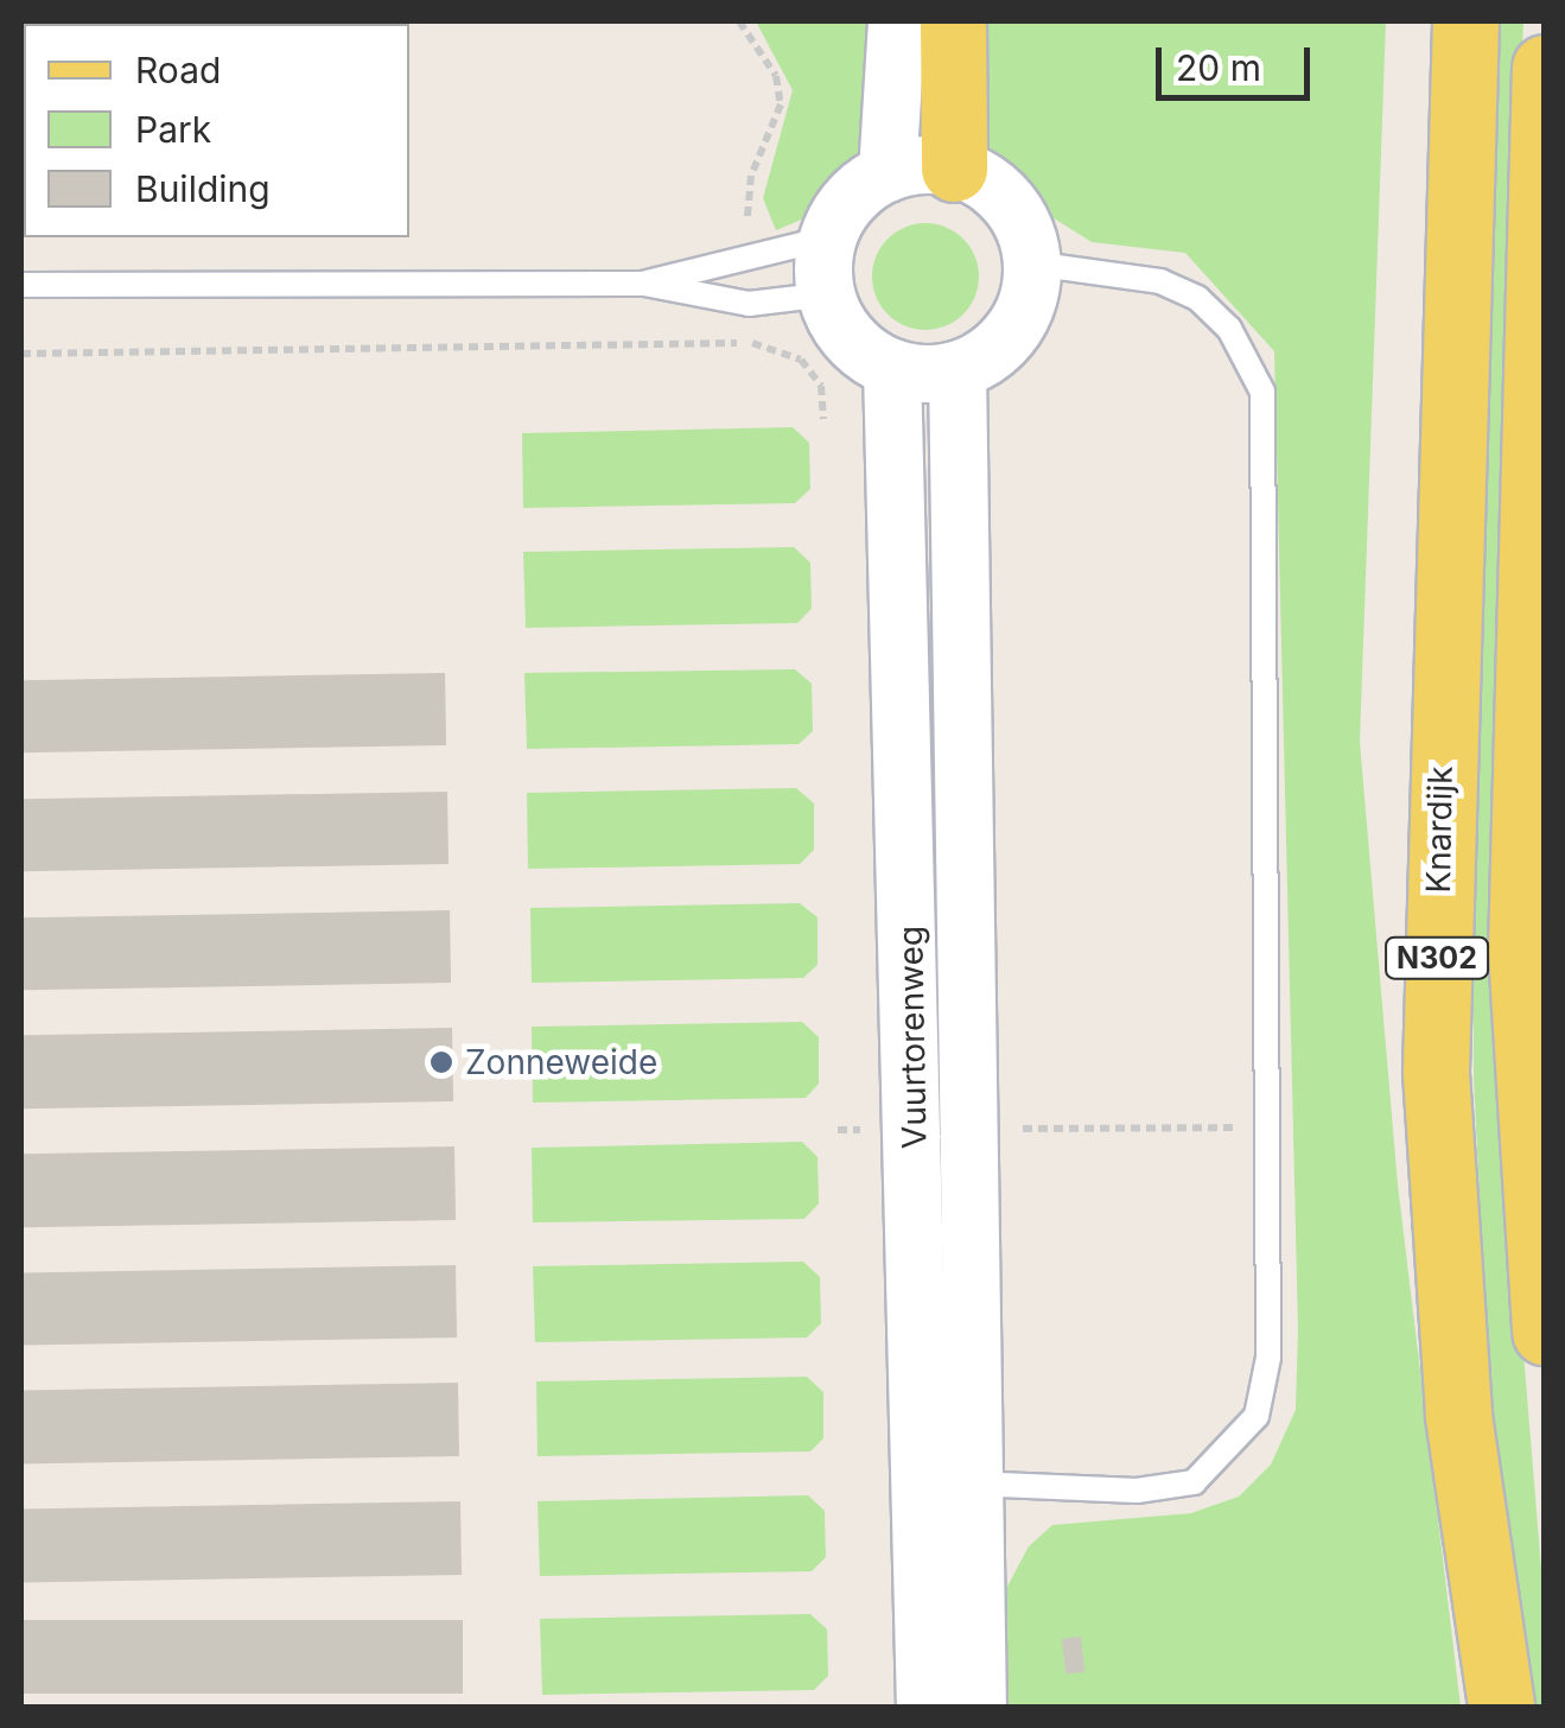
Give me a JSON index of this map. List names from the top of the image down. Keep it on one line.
{"streets":{"main road":["Knardijk","N302"],"street":["Vuurtorenweg"]},"places":["Zonneweide"],"legend":["Road","Park","Building"],"scale_bar":"20 m"}
